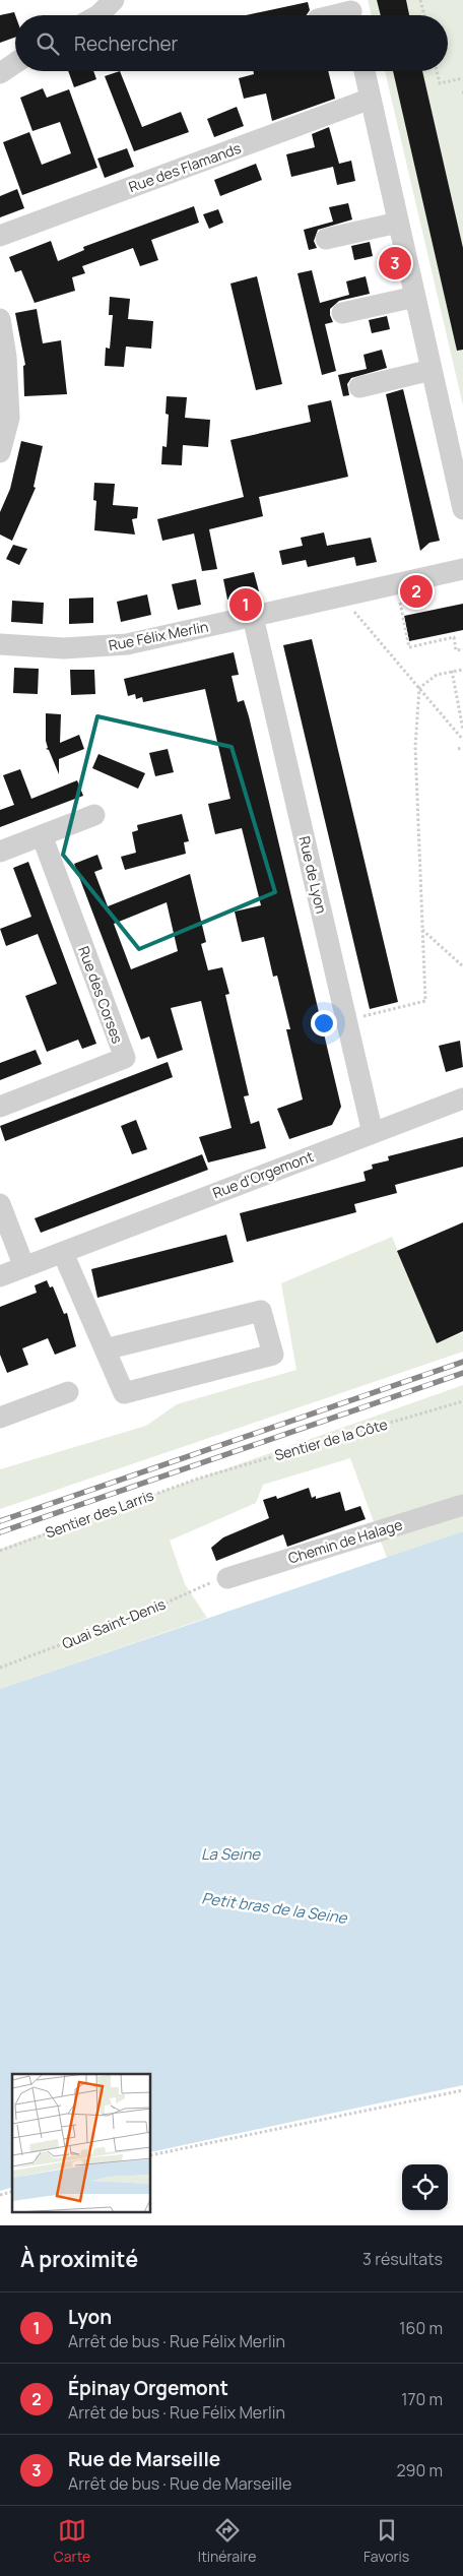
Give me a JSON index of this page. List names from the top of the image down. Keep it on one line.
{"streets":{"street":["Rue des Flamands","Rue Félix Merlin","Rue de Lyon","Rue des Corses","Rue d'Orgemont","Chemin de Halage"],"path":["Sentier de la Côte","Sentier des Larris","Quai Saint-Denis"]},"crossings":[["Rue Félix Merlin","Rue de Lyon"],["Rue de Lyon","Rue d'Orgemont"],["Sentier de la Côte","Sentier des Larris"],["Chemin de Halage","Quai Saint-Denis"]],"water":["La Seine","Petit bras de la Seine"],"page":{"search":"Rechercher","pins":["3","2","1"],"heading":["À proximité","3 résultats"],"list":[{"mark":"1","name":"Lyon","note":"Arrêt de bus · Rue Félix Merlin","value":"160 m"},{"mark":"2","name":"Épinay Orgemont","note":"Arrêt de bus · Rue Félix Merlin","value":"170 m"},{"mark":"3","name":"Rue de Marseille","note":"Arrêt de bus · Rue de Marseille","value":"290 m"}],"nav":["Carte","Itinéraire","Favoris"]}}
